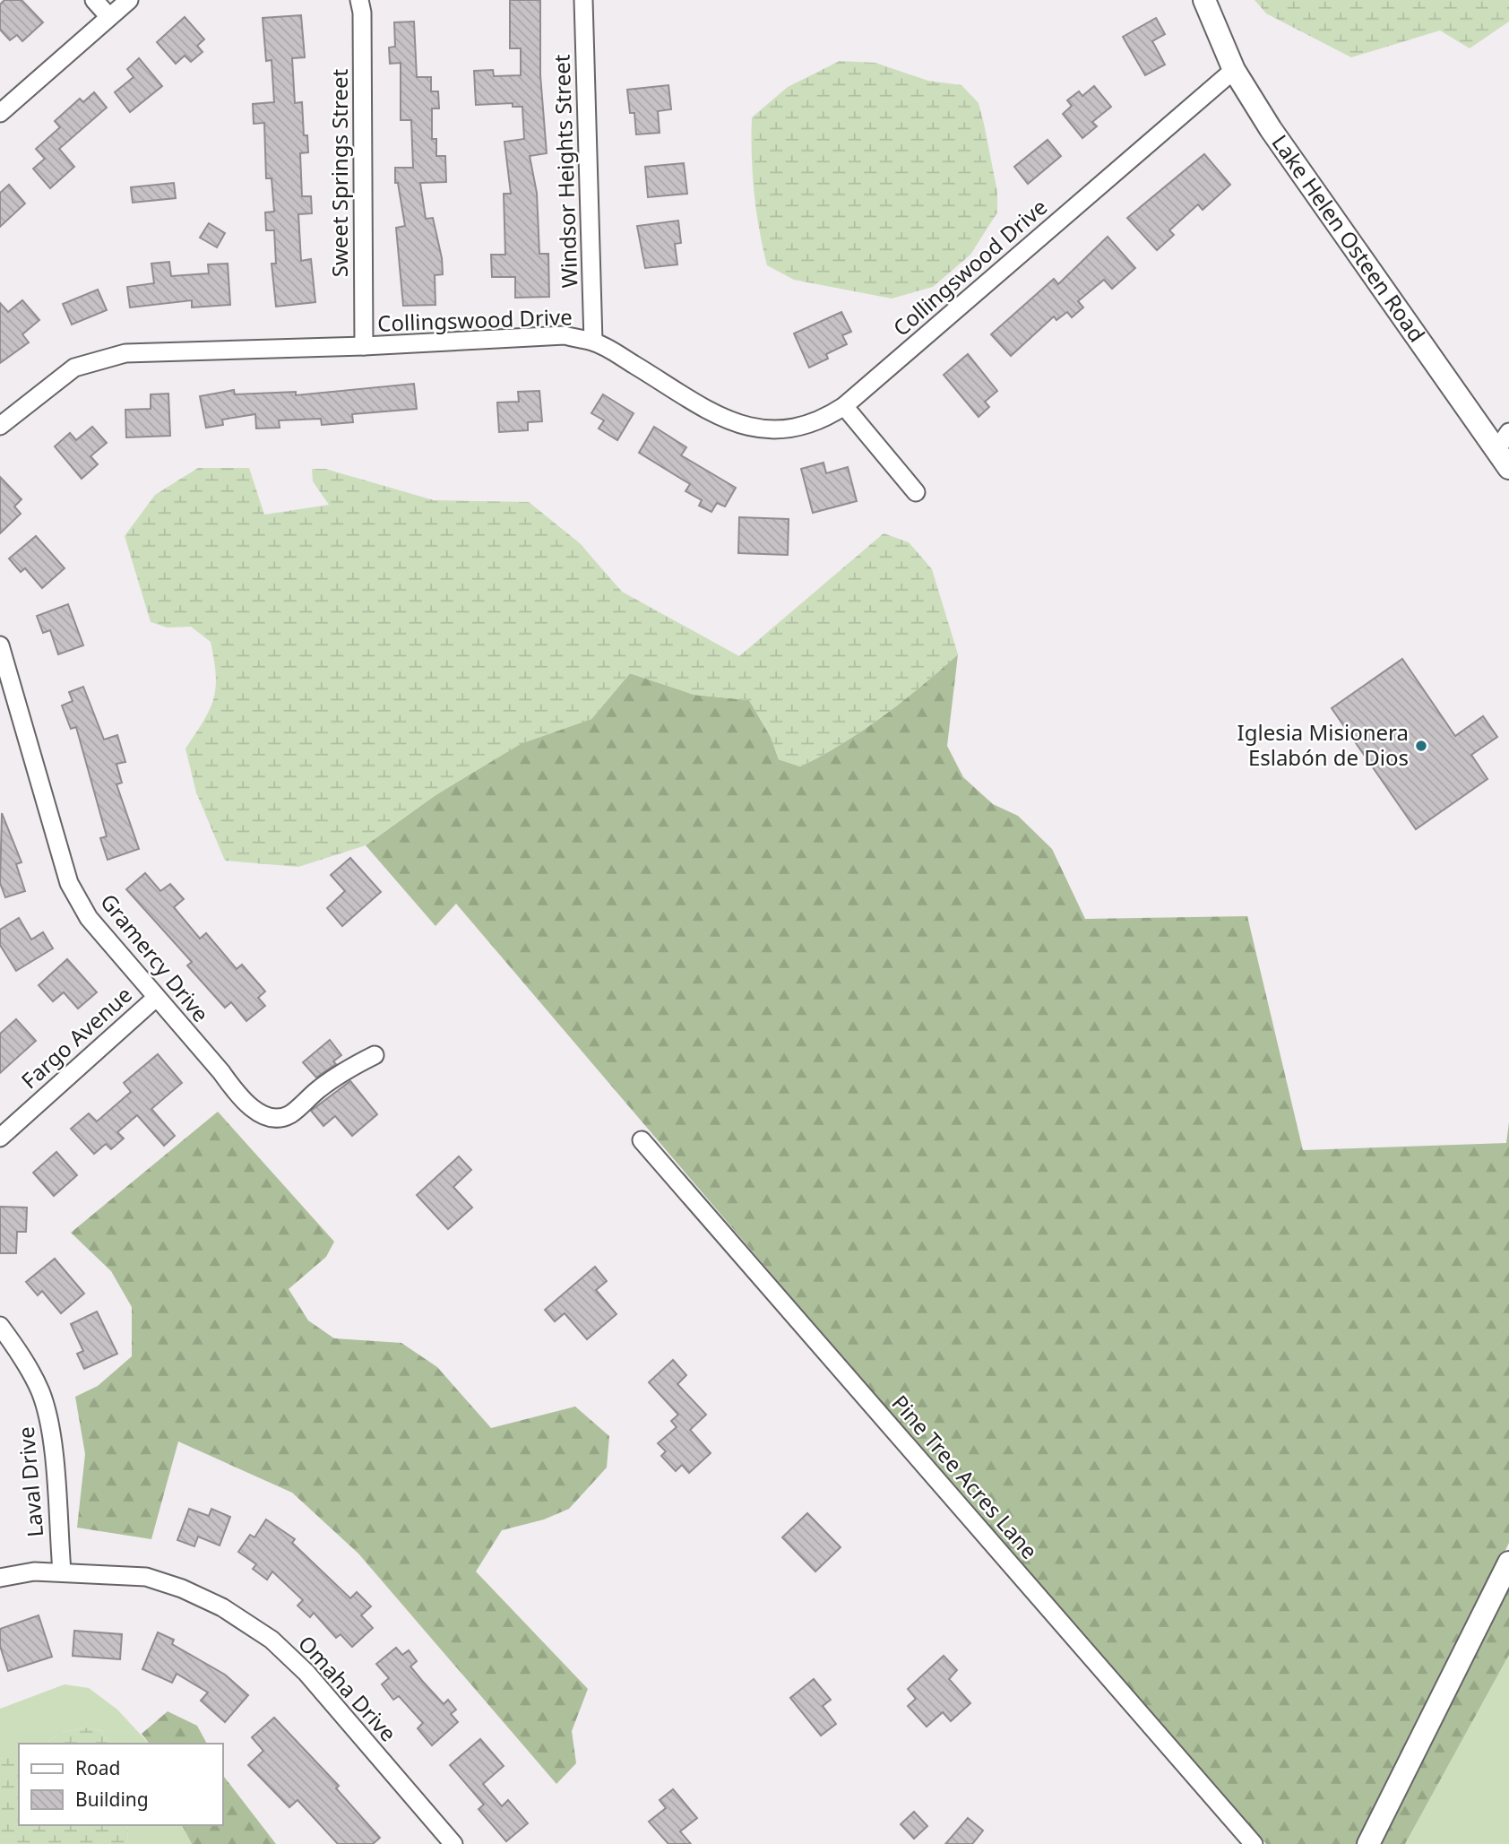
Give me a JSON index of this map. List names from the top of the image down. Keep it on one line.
{"streets":{"street":["Windsor Heights Street","Sweet Springs Street","Lake Helen Osteen Road","Collingswood Drive","Gramercy Drive","Fargo Avenue","Pine Tree Acres Lane","Laval Drive","Omaha Drive"]},"crossings":[["Windsor Heights Street","Collingswood Drive"],["Sweet Springs Street","Collingswood Drive"],["Lake Helen Osteen Road","Collingswood Drive"],["Gramercy Drive","Fargo Avenue"],["Laval Drive","Omaha Drive"]],"places":["Iglesia Misionera Eslabón de Dios"],"legend":["Road","Building"]}
